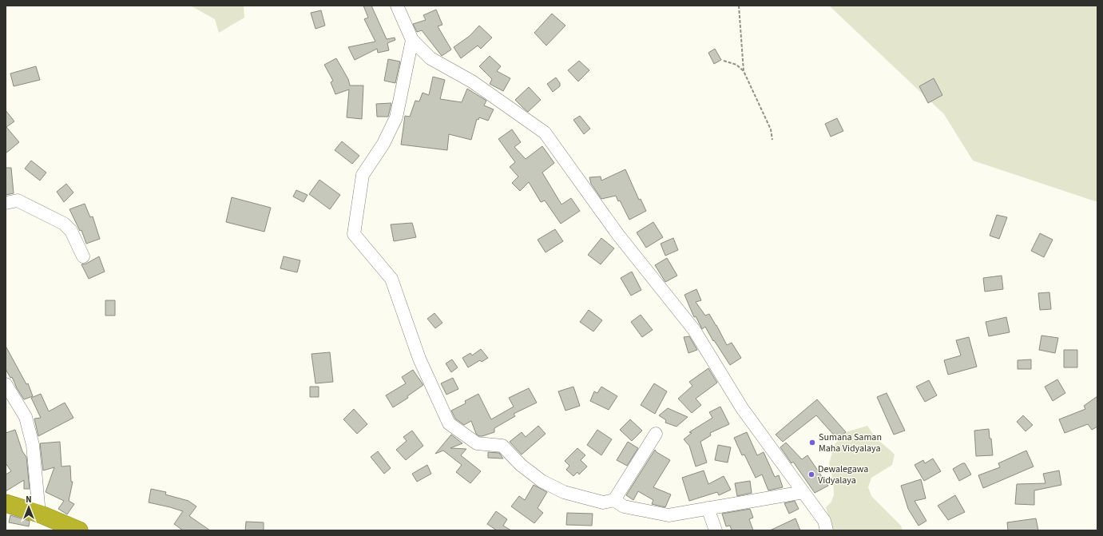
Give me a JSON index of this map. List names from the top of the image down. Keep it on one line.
{"places":["Sumana Saman Maha Vidyalaya","Dewalegawa Vidyalaya"],"north":"top"}
